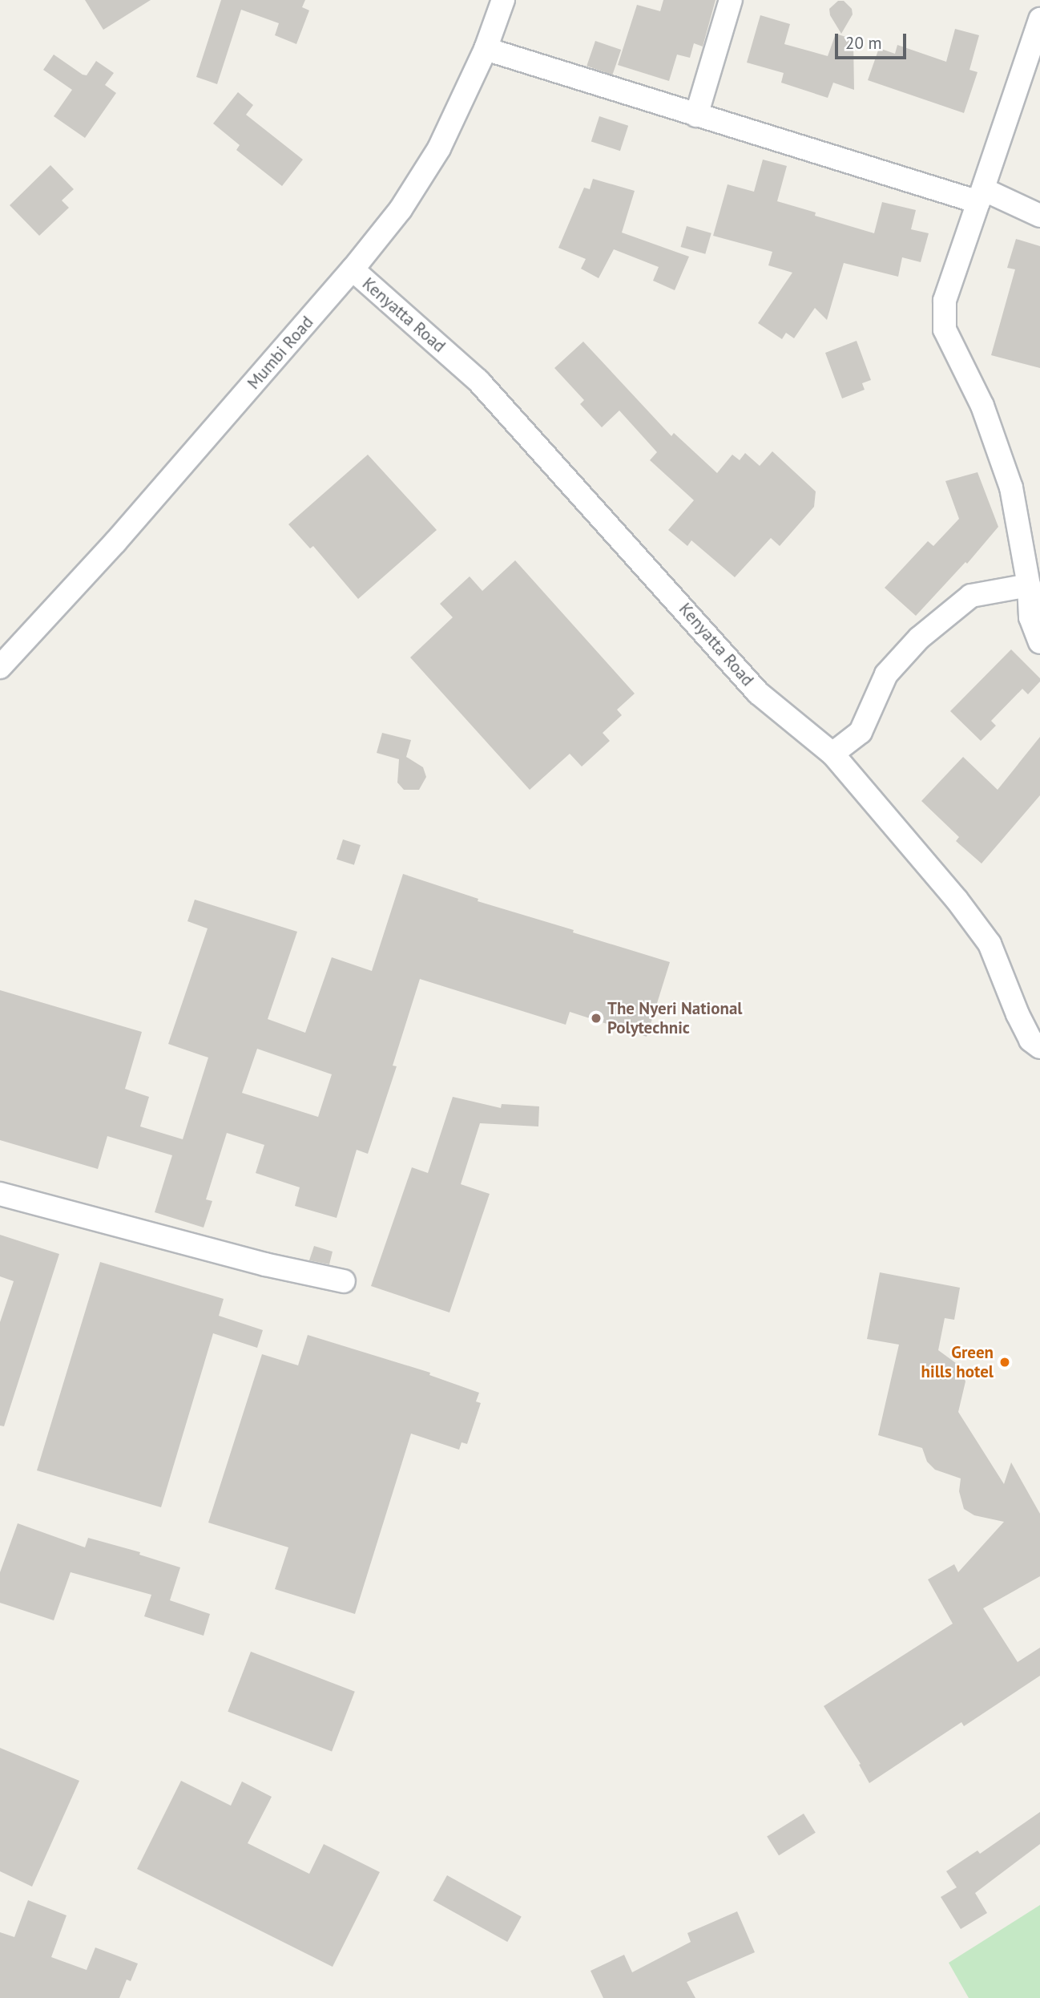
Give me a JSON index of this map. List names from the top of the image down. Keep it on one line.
{"streets":{"street":["Kenyatta Road","Mumbi Road"]},"crossings":[["Kenyatta Road","Mumbi Road"]],"places":["The Nyeri National Polytechnic","Green hills hotel"],"scale_bar":"20 m"}
